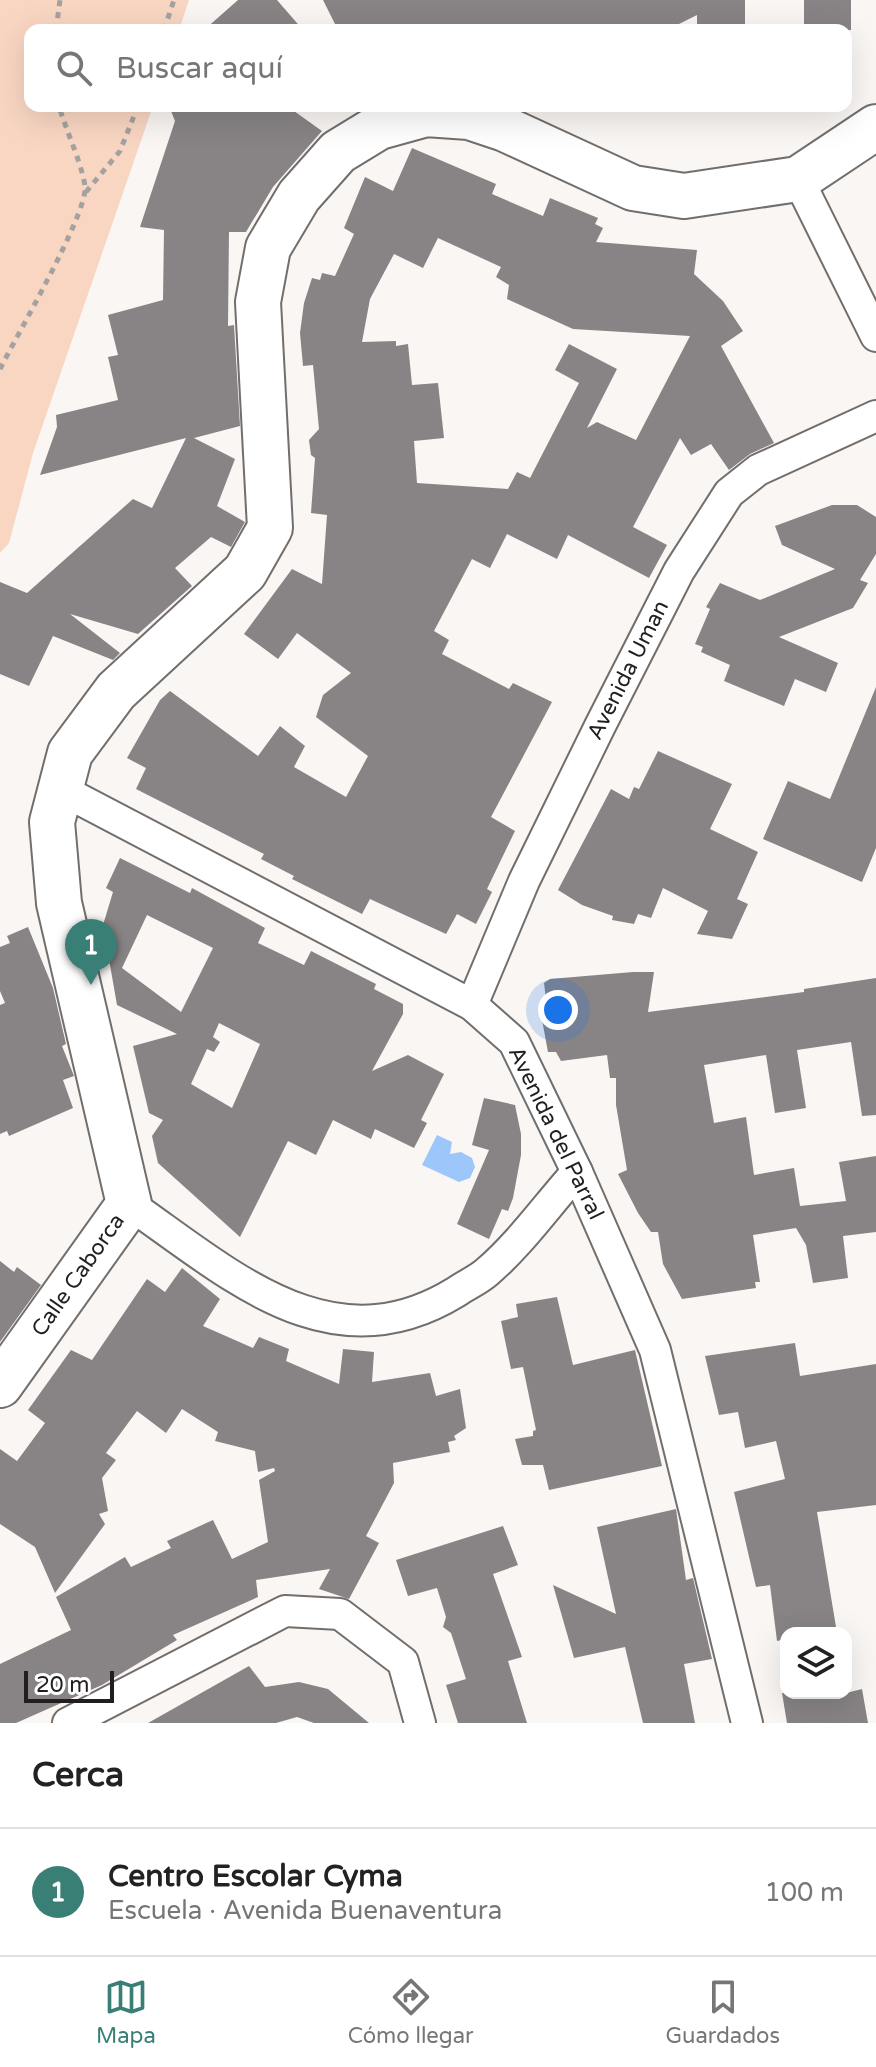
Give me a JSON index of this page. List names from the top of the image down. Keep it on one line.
{"streets":{"street":["Avenida Uman","Avenida del Parral","Calle Caborca"]},"crossings":[["Avenida Uman","Avenida del Parral"]],"scale_bar":"20 m","page":{"search":"Buscar aquí","pins":"1","scale":"20 m","heading":"Cerca","list":[{"mark":"1","name":"Centro Escolar Cyma","note":"Escuela · Avenida Buenaventura","value":"100 m"}],"nav":["Mapa","Cómo llegar","Guardados"]}}
